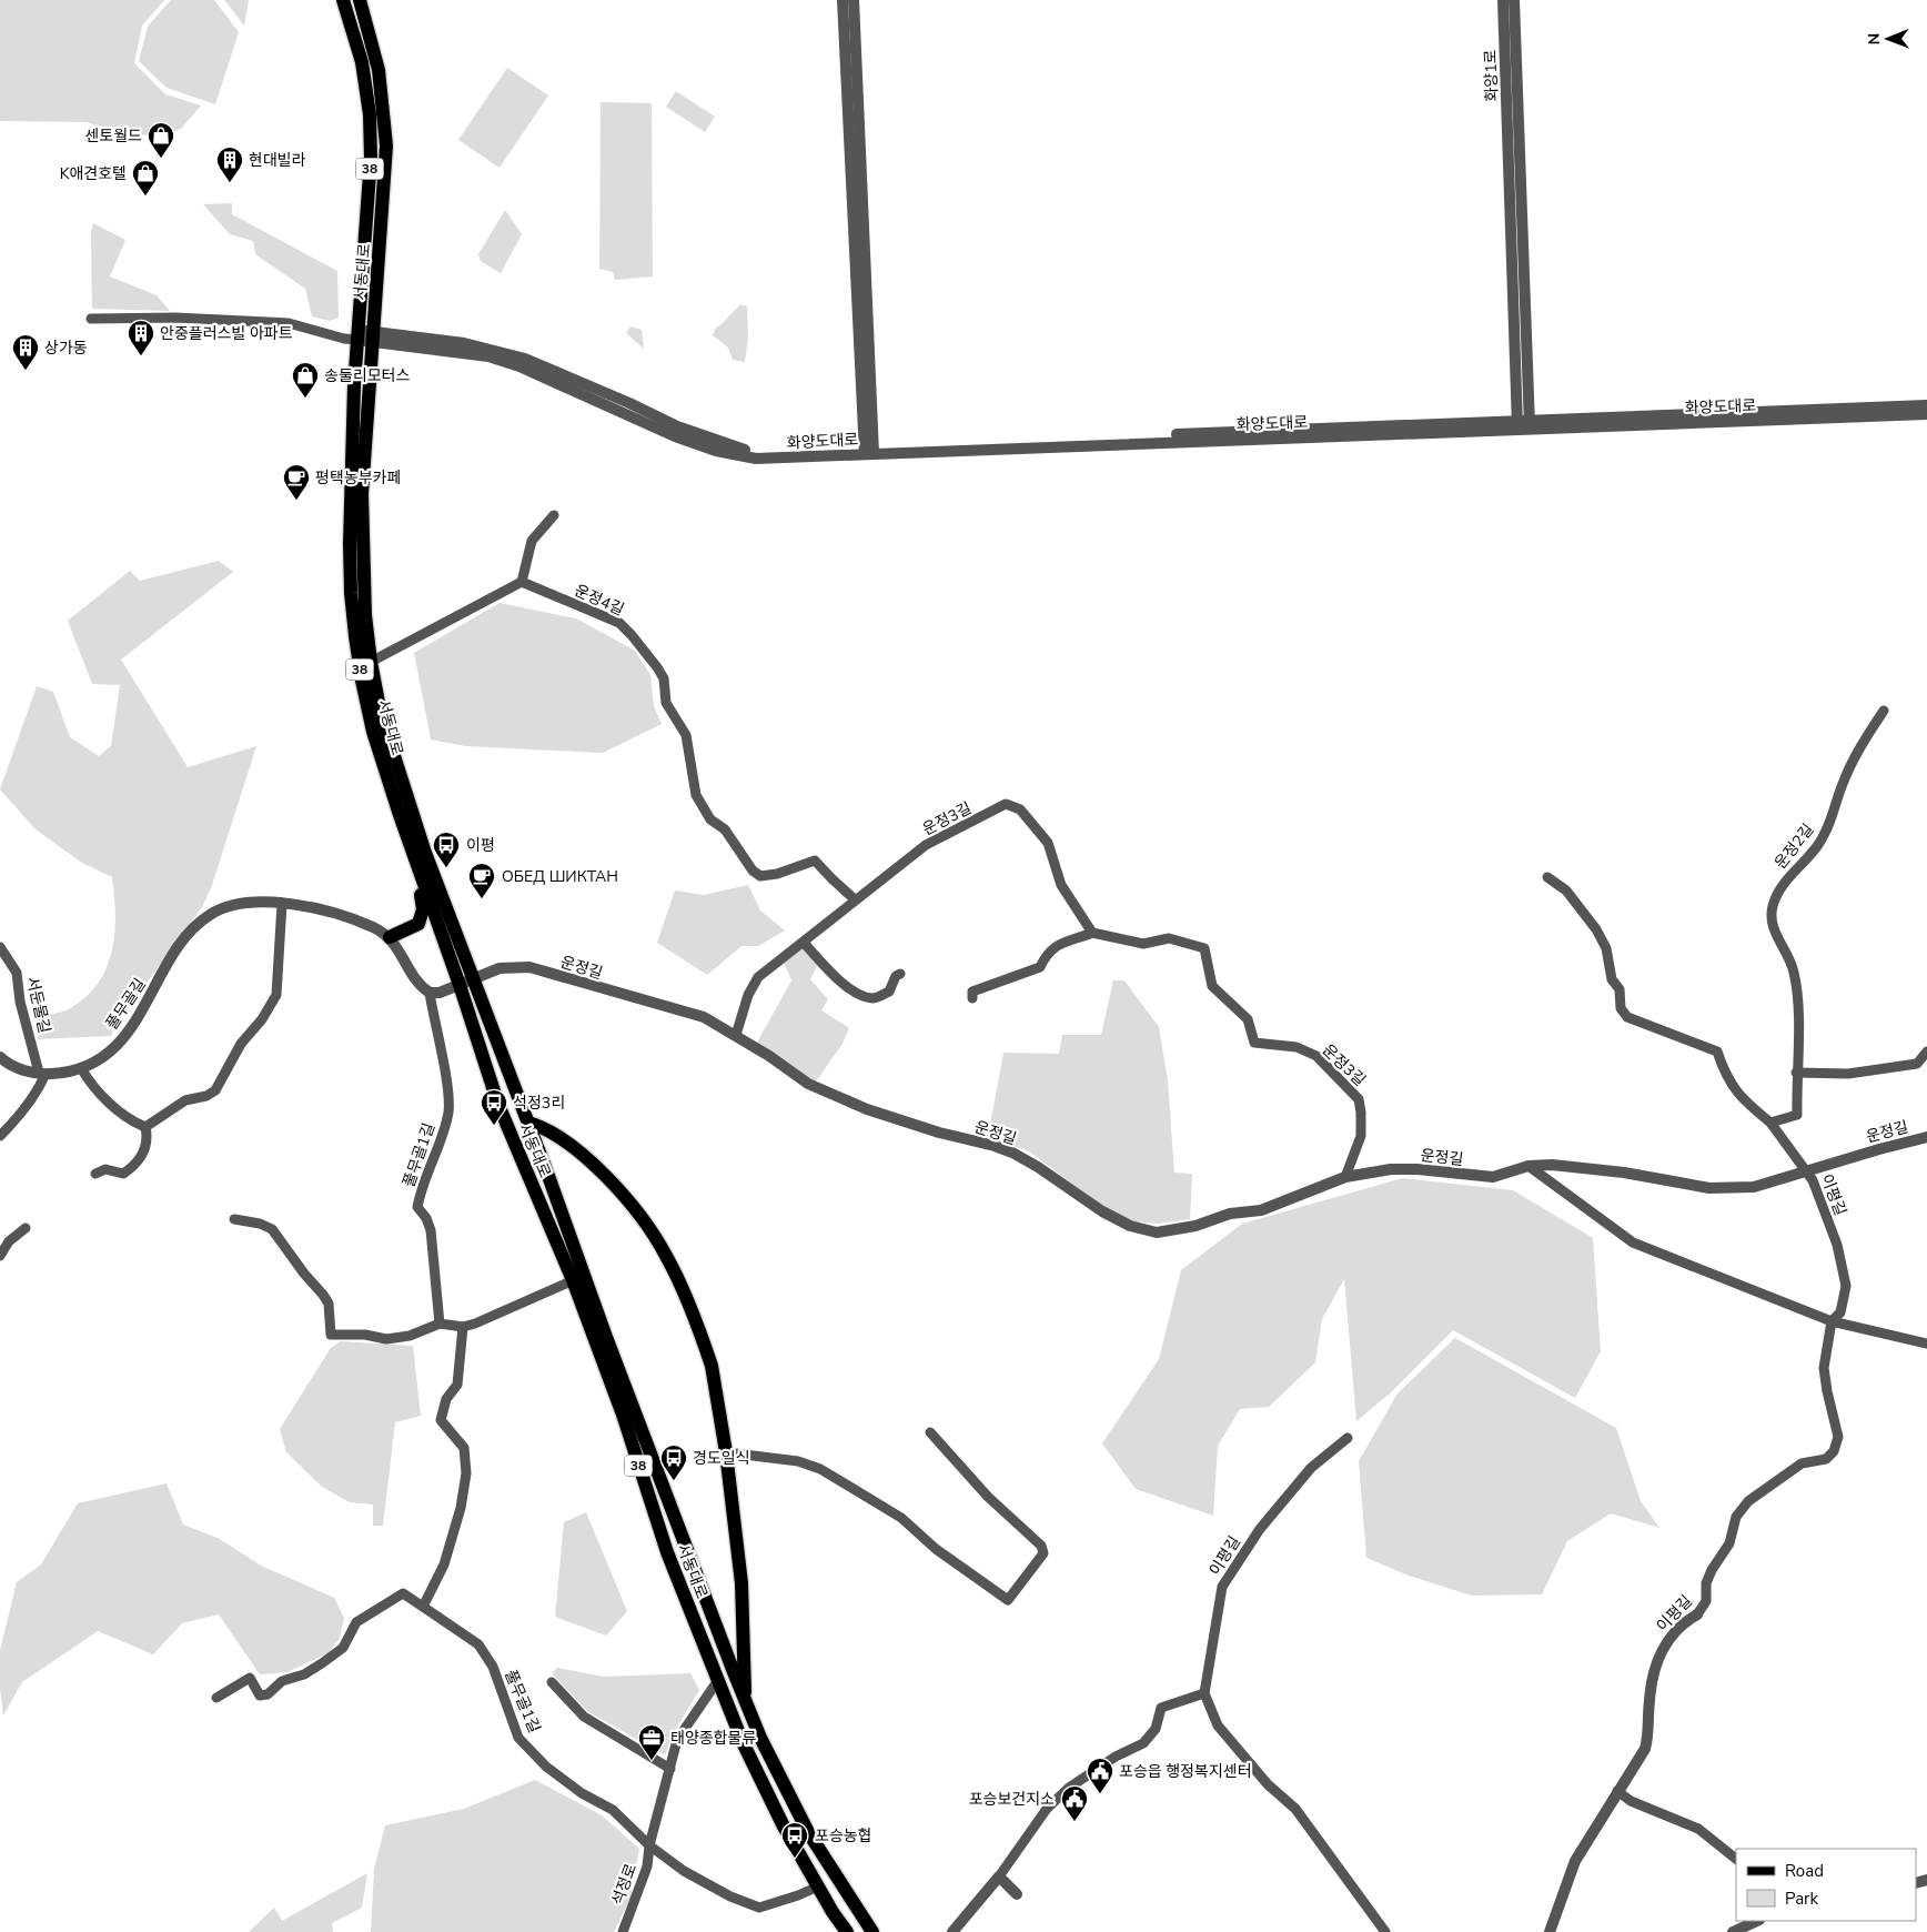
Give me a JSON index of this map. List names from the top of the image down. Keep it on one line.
{"streets":{"main road":["38","서동대로"],"street":["화양1로","화양도대로","운정4길","운정3길","운정2길","운정길","풀무골길","서둔물길","풀무골1길","이평길","석정로"]},"crossings":[["서동대로","화양도대로"],["서동대로","운정길"],["서동대로","풀무골1길"],["운정4길","운정3길"],["운정3길","운정길"],["운정길","이평길"],["풀무골길","서둔물길"],["풀무골길","풀무골1길"],["풀무골1길","석정로"]],"places":{"shop":["센토월드","K애견호텔","송둘리모터스"],"building":["현대빌라","안중플러스빌 아파트","상가동"],"cafe":["평택농부카페","ОБЕД ШИКТАН"],"bus stop":["이평","석정3리","경도일식","포승농협"],"office":["태양종합물류"],"public building":["포승읍 행정복지센터","포승보건지소"]},"legend":["Road","Park"],"north":"left"}
